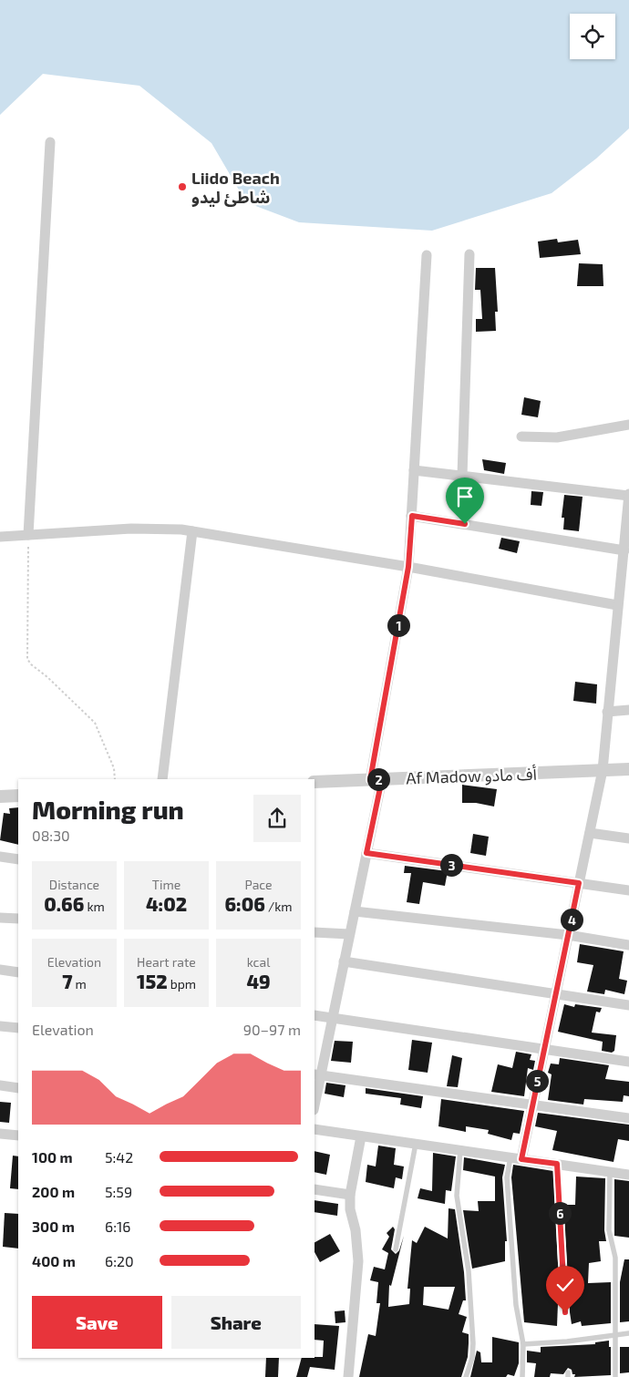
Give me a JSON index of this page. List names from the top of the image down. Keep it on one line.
{"streets":{"street":["Af Madow أف مادو"]},"places":["Liido Beach شاطئ ليدو"],"page":{"pins":["1","2","3","4","5","6"],"heading":["Morning run","08:30"],"stats":[["Distance","0.66 km"],["Time","4:02"],["Pace","6:06 /km"],["Elevation","7 m"],["Heart rate","152 bpm"],["kcal","49"]],"chart":["Elevation","90–97 m"],"list":[{"name":"100 m","note":"5:42"},{"name":"200 m","note":"5:59"},{"name":"300 m","note":"6:16"},{"name":"400 m","note":"6:20"}],"buttons":["Save","Share"]}}
